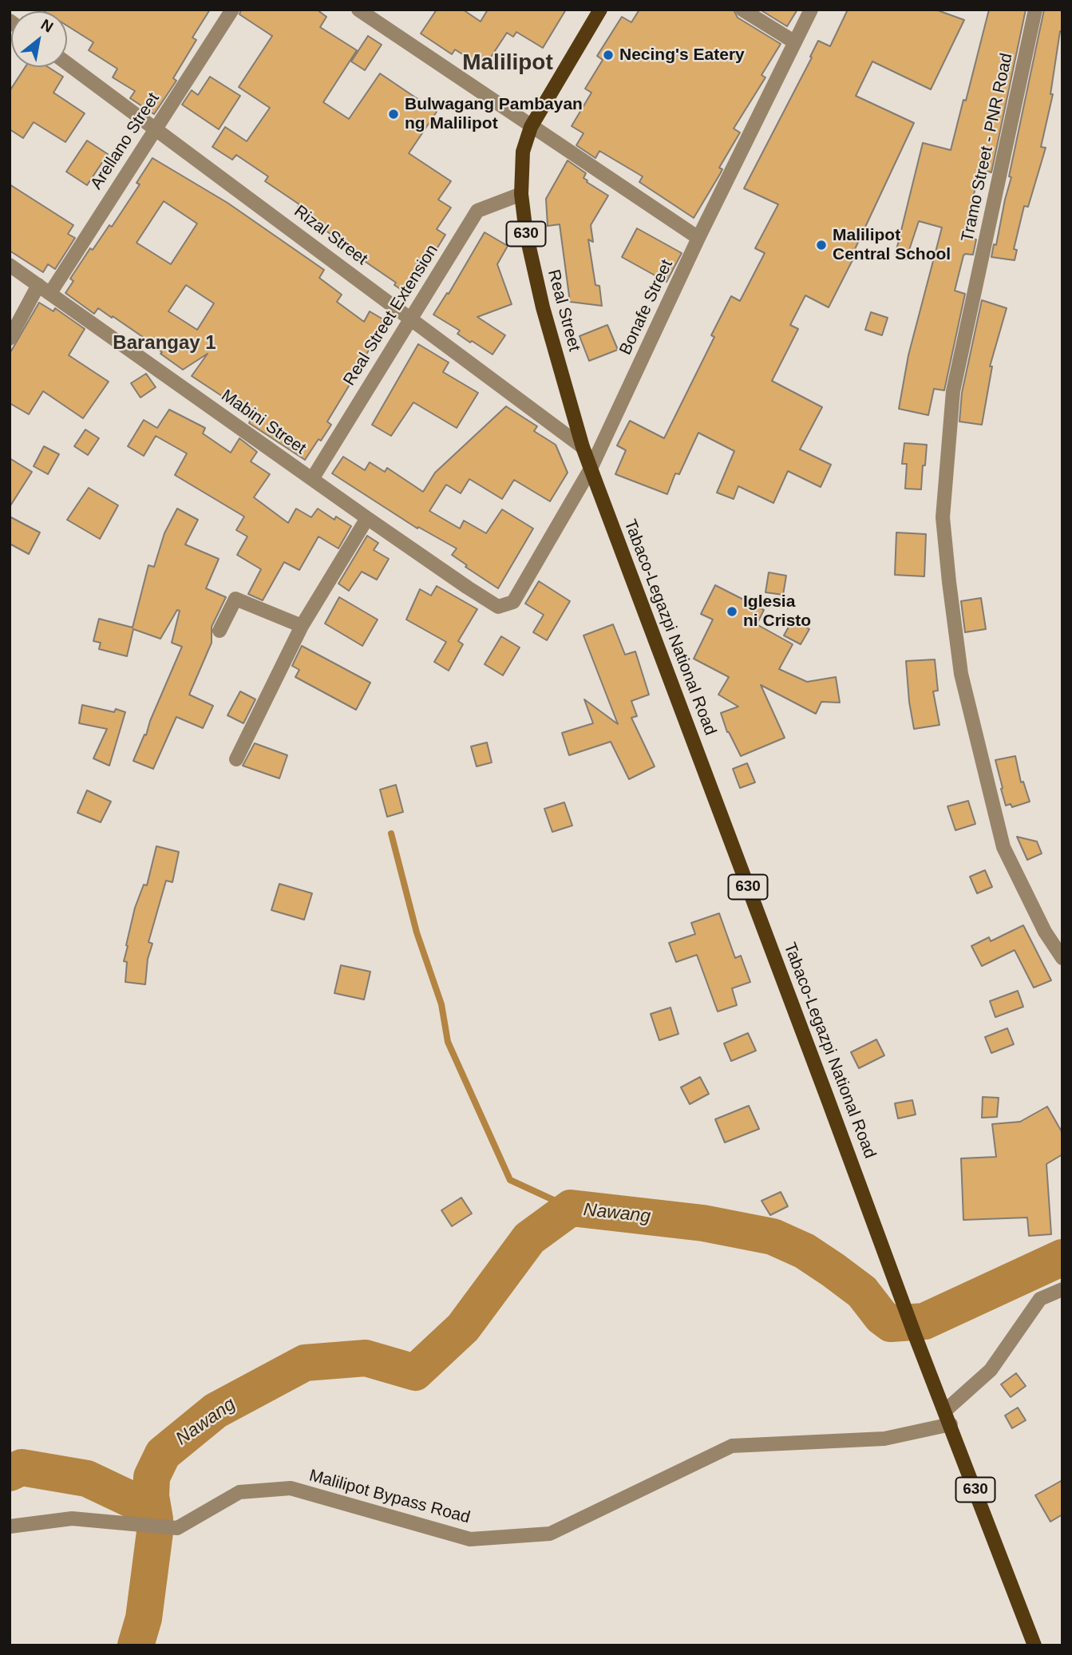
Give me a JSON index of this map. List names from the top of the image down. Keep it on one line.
{"streets":{"main road":["630","Real Street","Tabaco-Legazpi National Road"],"street":["Arellano Street","Tramo Street - PNR Road","Rizal Street","Bonafe Street","Real Street Extension","Mabini Street","Malilipot Bypass Road"]},"crossings":[["Arellano Street","Rizal Street"],["Arellano Street","Mabini Street"],["Rizal Street","Real Street"],["Rizal Street","Real Street Extension"],["Bonafe Street","Real Street"],["Bonafe Street","Mabini Street"],["Bonafe Street","Tabaco-Legazpi National Road"],["Real Street","Real Street Extension"],["Real Street","Tabaco-Legazpi National Road"],["Real Street Extension","Mabini Street"],["Tabaco-Legazpi National Road","Malilipot Bypass Road"]],"districts":["Malilipot","Barangay 1"],"water":["Nawang"],"places":["Necing's Eatery","Bulwagang Pambayan ng Malilipot","Malilipot Central School","Iglesia ni Cristo"],"north":"top right"}
